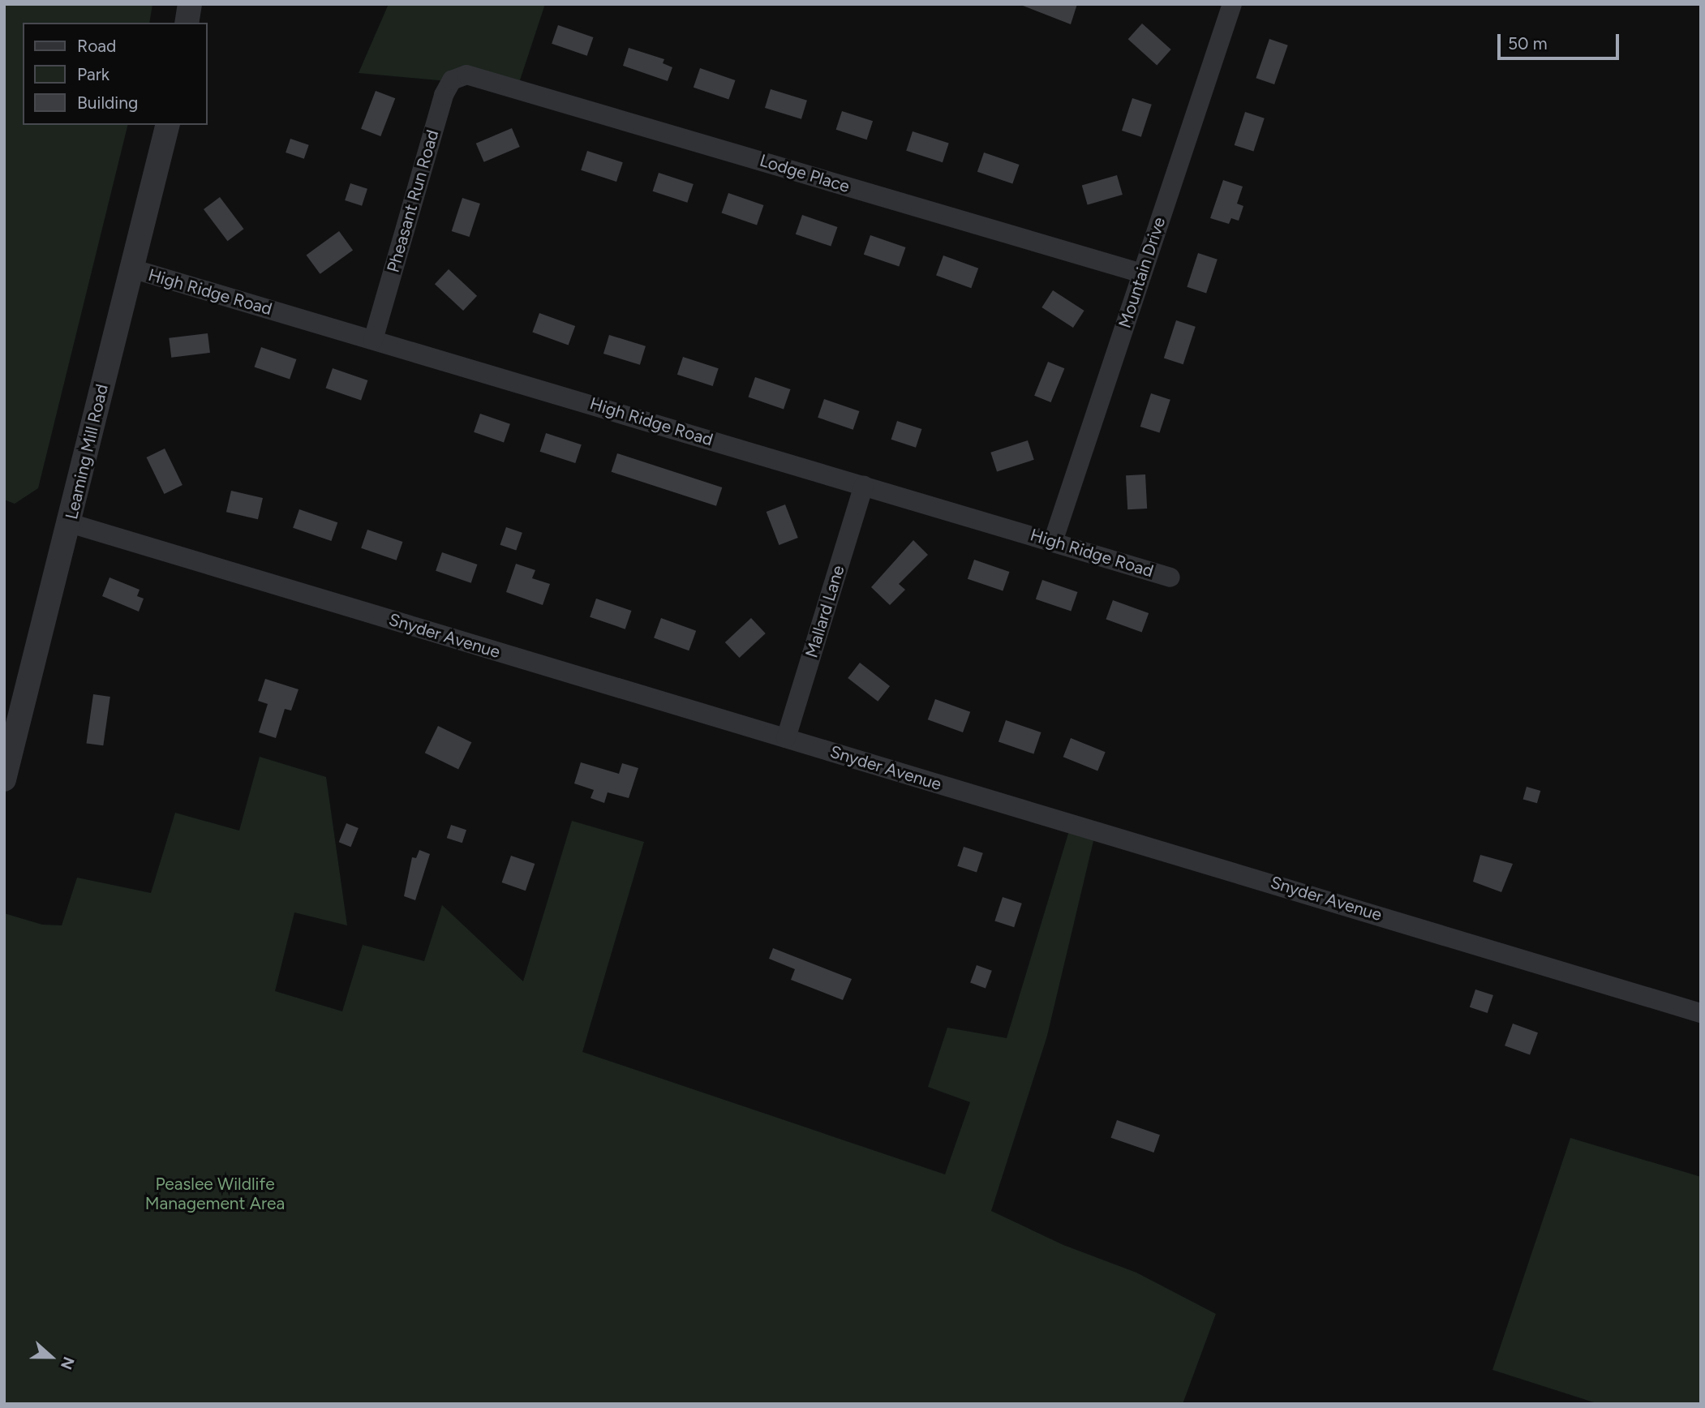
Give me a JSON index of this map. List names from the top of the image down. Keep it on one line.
{"streets":{"street":["Lodge Place","Pheasant Run Road","Mountain Drive","High Ridge Road","Leaming Mill Road","Mallard Lane","Snyder Avenue"]},"crossings":[["Lodge Place","Pheasant Run Road"],["Lodge Place","Mountain Drive"],["Pheasant Run Road","High Ridge Road"],["Mountain Drive","High Ridge Road"],["High Ridge Road","Leaming Mill Road"],["High Ridge Road","Mallard Lane"],["Leaming Mill Road","Snyder Avenue"],["Mallard Lane","Snyder Avenue"]],"parks":["Peaslee Wildlife Management Area"],"legend":["Road","Park","Building"],"scale_bar":"50 m","north":"right"}
